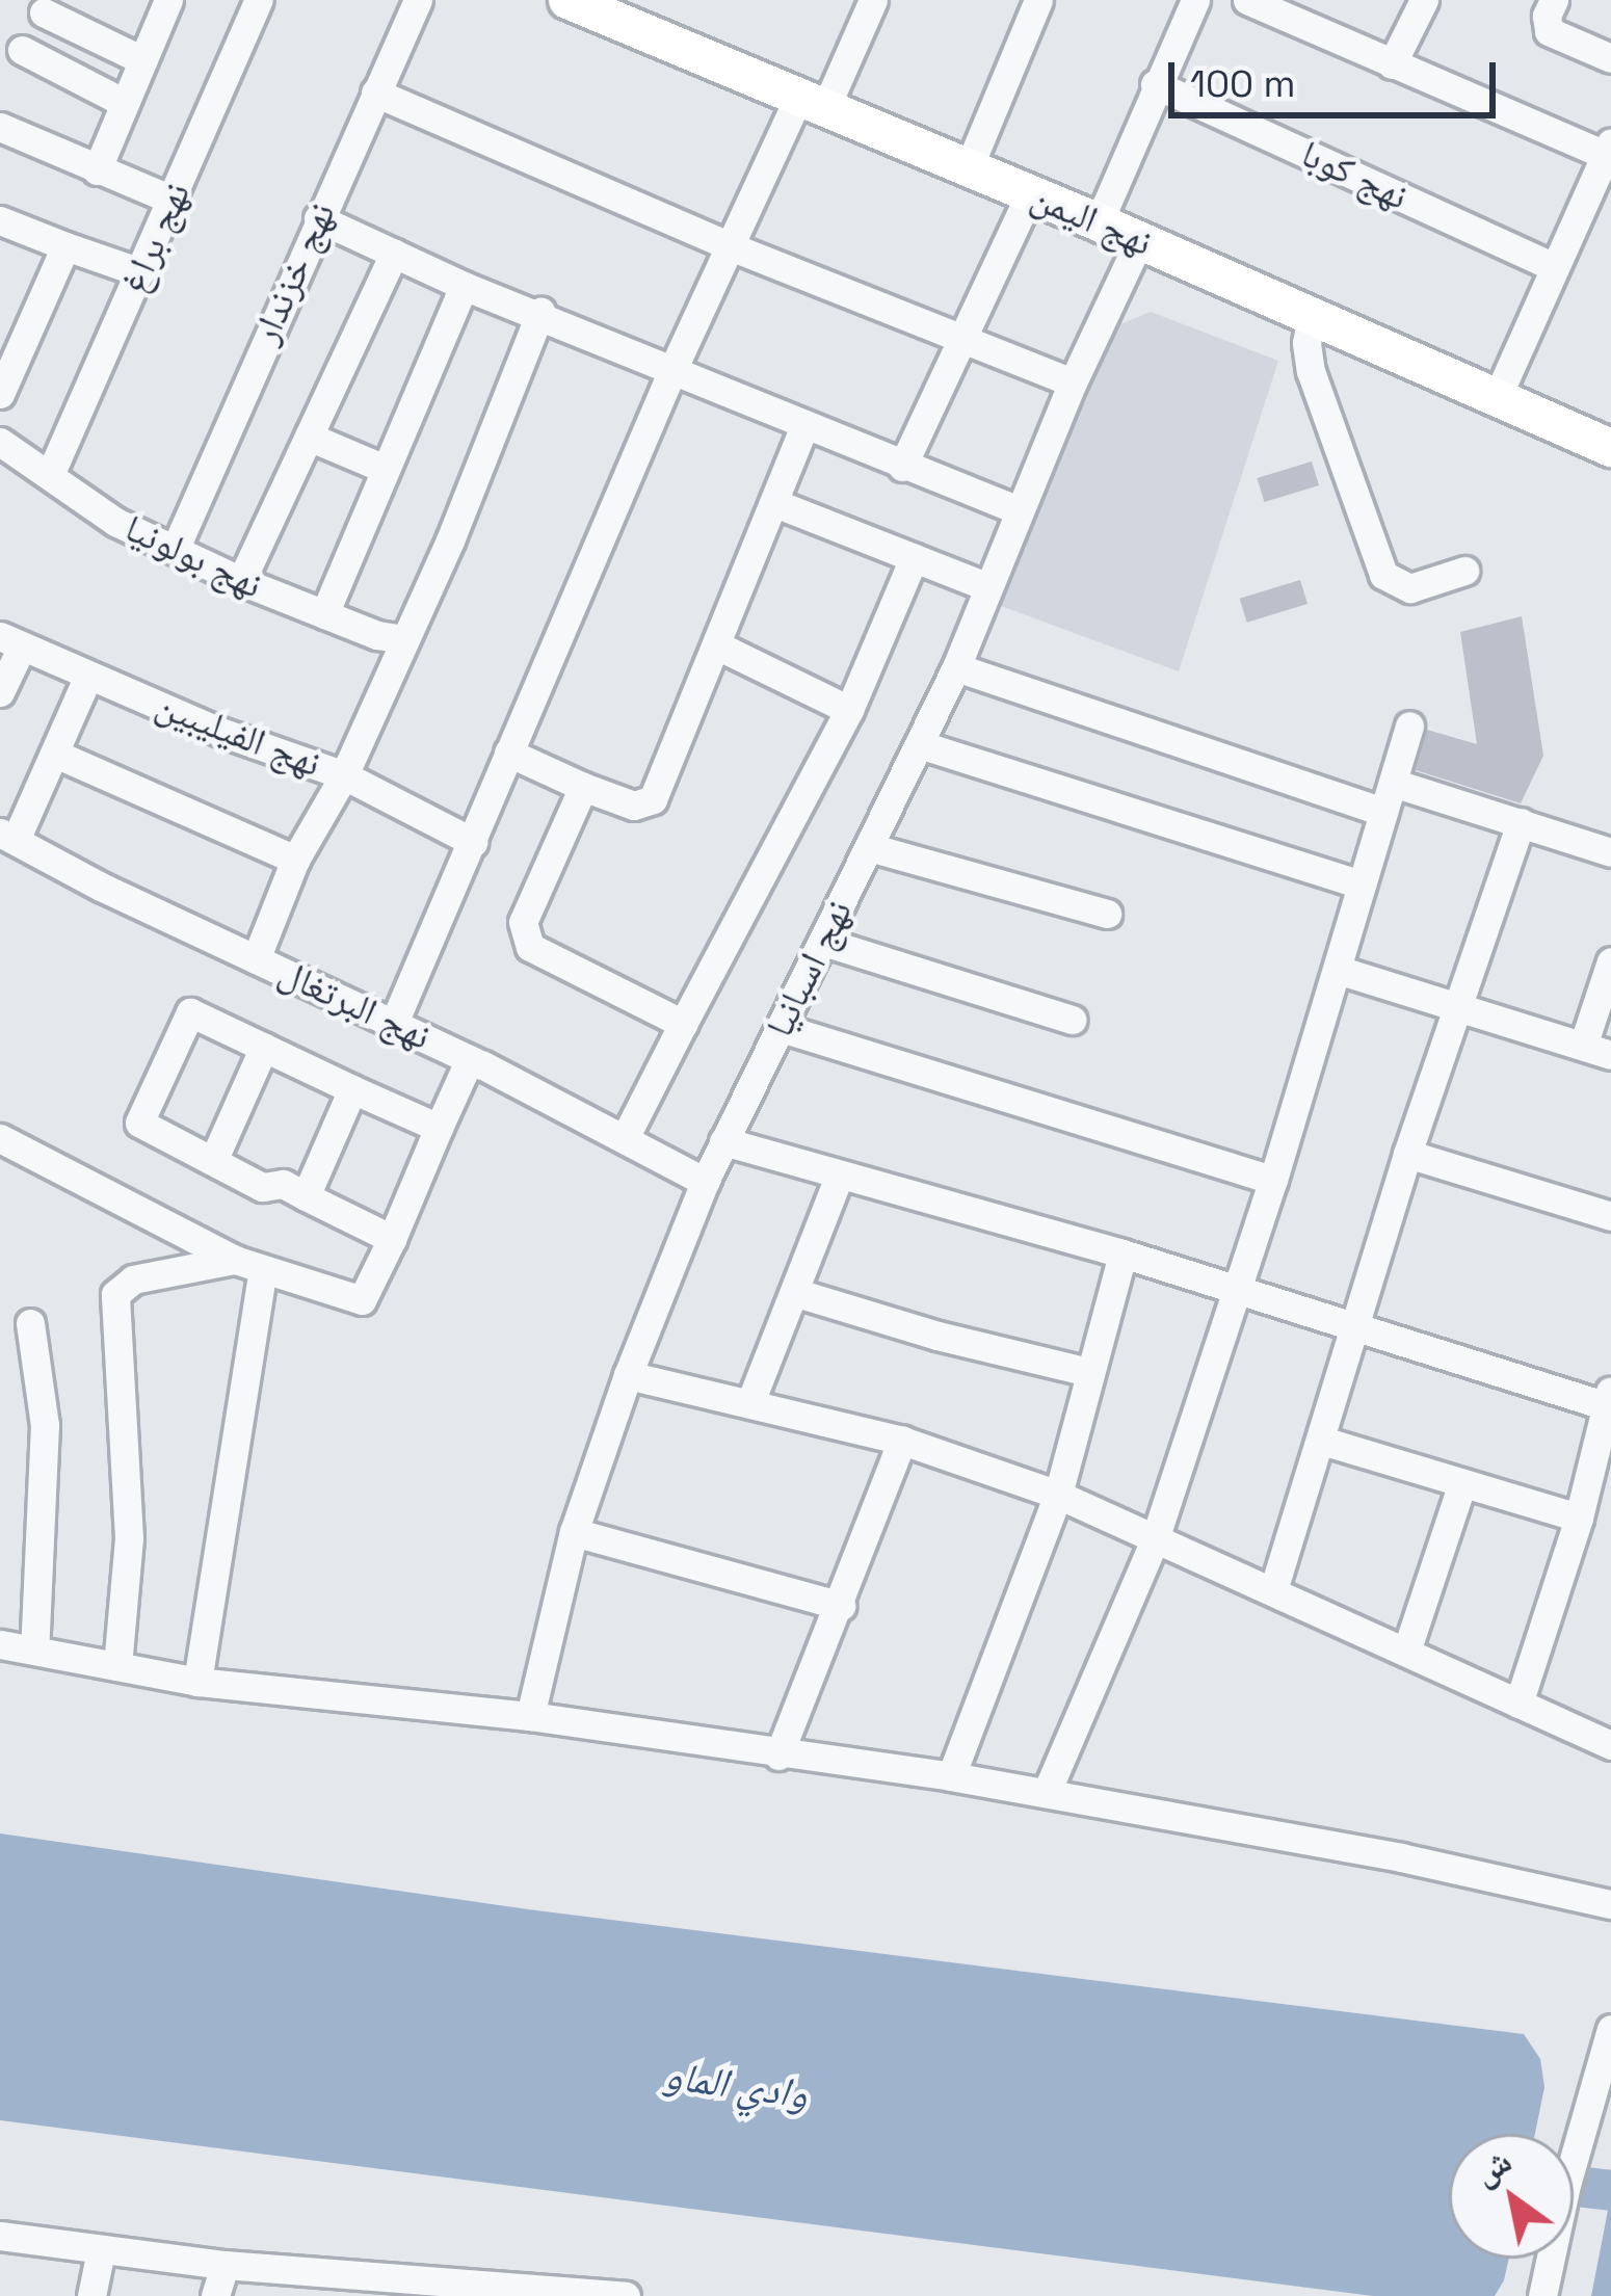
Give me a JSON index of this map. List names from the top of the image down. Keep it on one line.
{"streets":{"main road":["نهج اليمن"],"street":["نهج كوبا","نهج براغ","نهج خزندار","نهج بولونيا","نهج الفيليبين","نهج اسبانيا","نهج البرتغال"]},"crossings":[["نهج اليمن","نهج اسبانيا"],["نهج براغ","نهج بولونيا"],["نهج خزندار","نهج بولونيا"],["نهج اسبانيا","نهج البرتغال"]],"water":["وادي الماو"],"scale_bar":"100 m","north":"top left"}
